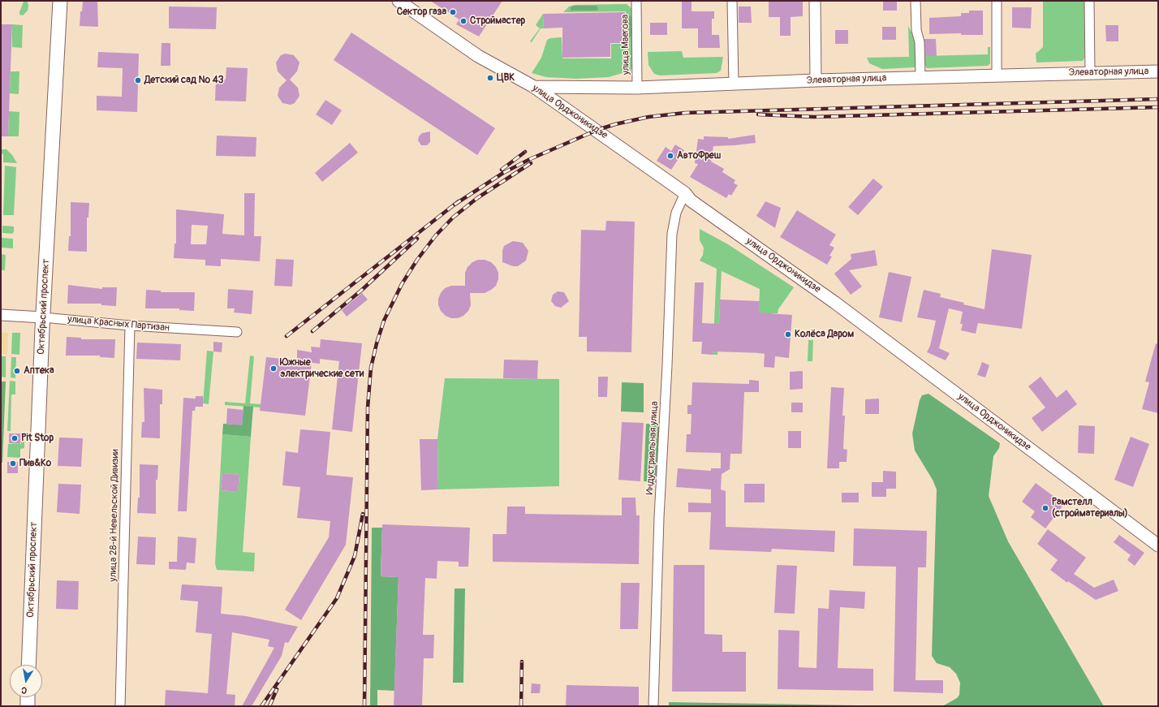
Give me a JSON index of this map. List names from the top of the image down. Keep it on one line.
{"streets":{"main road":["Элеваторная улица","улица Орджоникидзе","Октябрьский проспект"],"street":["улица Маегова","улица Красных Партизан","Индустриальная улица","улица 28-й Невельской Дивизии"]},"crossings":[["улица Маегова","Элеваторная улица"],["Элеваторная улица","улица Орджоникидзе"],["улица Орджоникидзе","Индустриальная улица"],["Октябрьский проспект","улица Красных Партизан"],["улица Красных Партизан","улица 28-й Невельской Дивизии"]],"places":["Сектор газа","Строймастер","ЦВК","Детский сад № 43","АвтоФреш","Колёса Даром","Южные электрические сети","Аптека","Pit Stop","Пив&Ко","Рамстелл (стройматериалы)"],"north":"bottom"}
